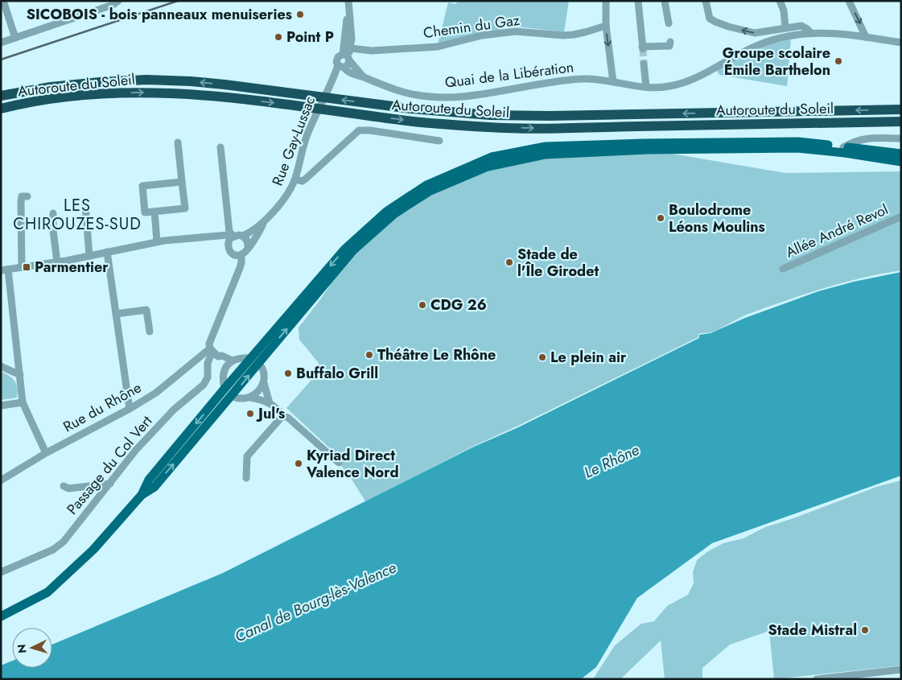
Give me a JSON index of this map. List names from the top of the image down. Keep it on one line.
{"streets":{"highway":["Autoroute du Soleil"],"street":["Chemin du Gaz","Quai de la Libération","Rue Gay-Lussac","Allée André Revol","Rue du Rhône","Passage du Col Vert"]},"crossings":[["Quai de la Libération","Rue Gay-Lussac"],["Rue du Rhône","Passage du Col Vert"]],"districts":["LES CHIROUZES-SUD"],"water":["Le Rhône","Canal de Bourg-lès-Valence"],"places":{"other":["SICOBOIS - bois panneaux menuiseries","Point P","Groupe scolaire Émile Barthelon","Boulodrome Léons Moulins","Stade de l'Île Girodet","CDG 26","Théâtre Le Rhône","Le plein air","Buffalo Grill","Jul's","Kyriad Direct Valence Nord","Stade Mistral"],"transit":["Parmentier"]},"north":"left"}
